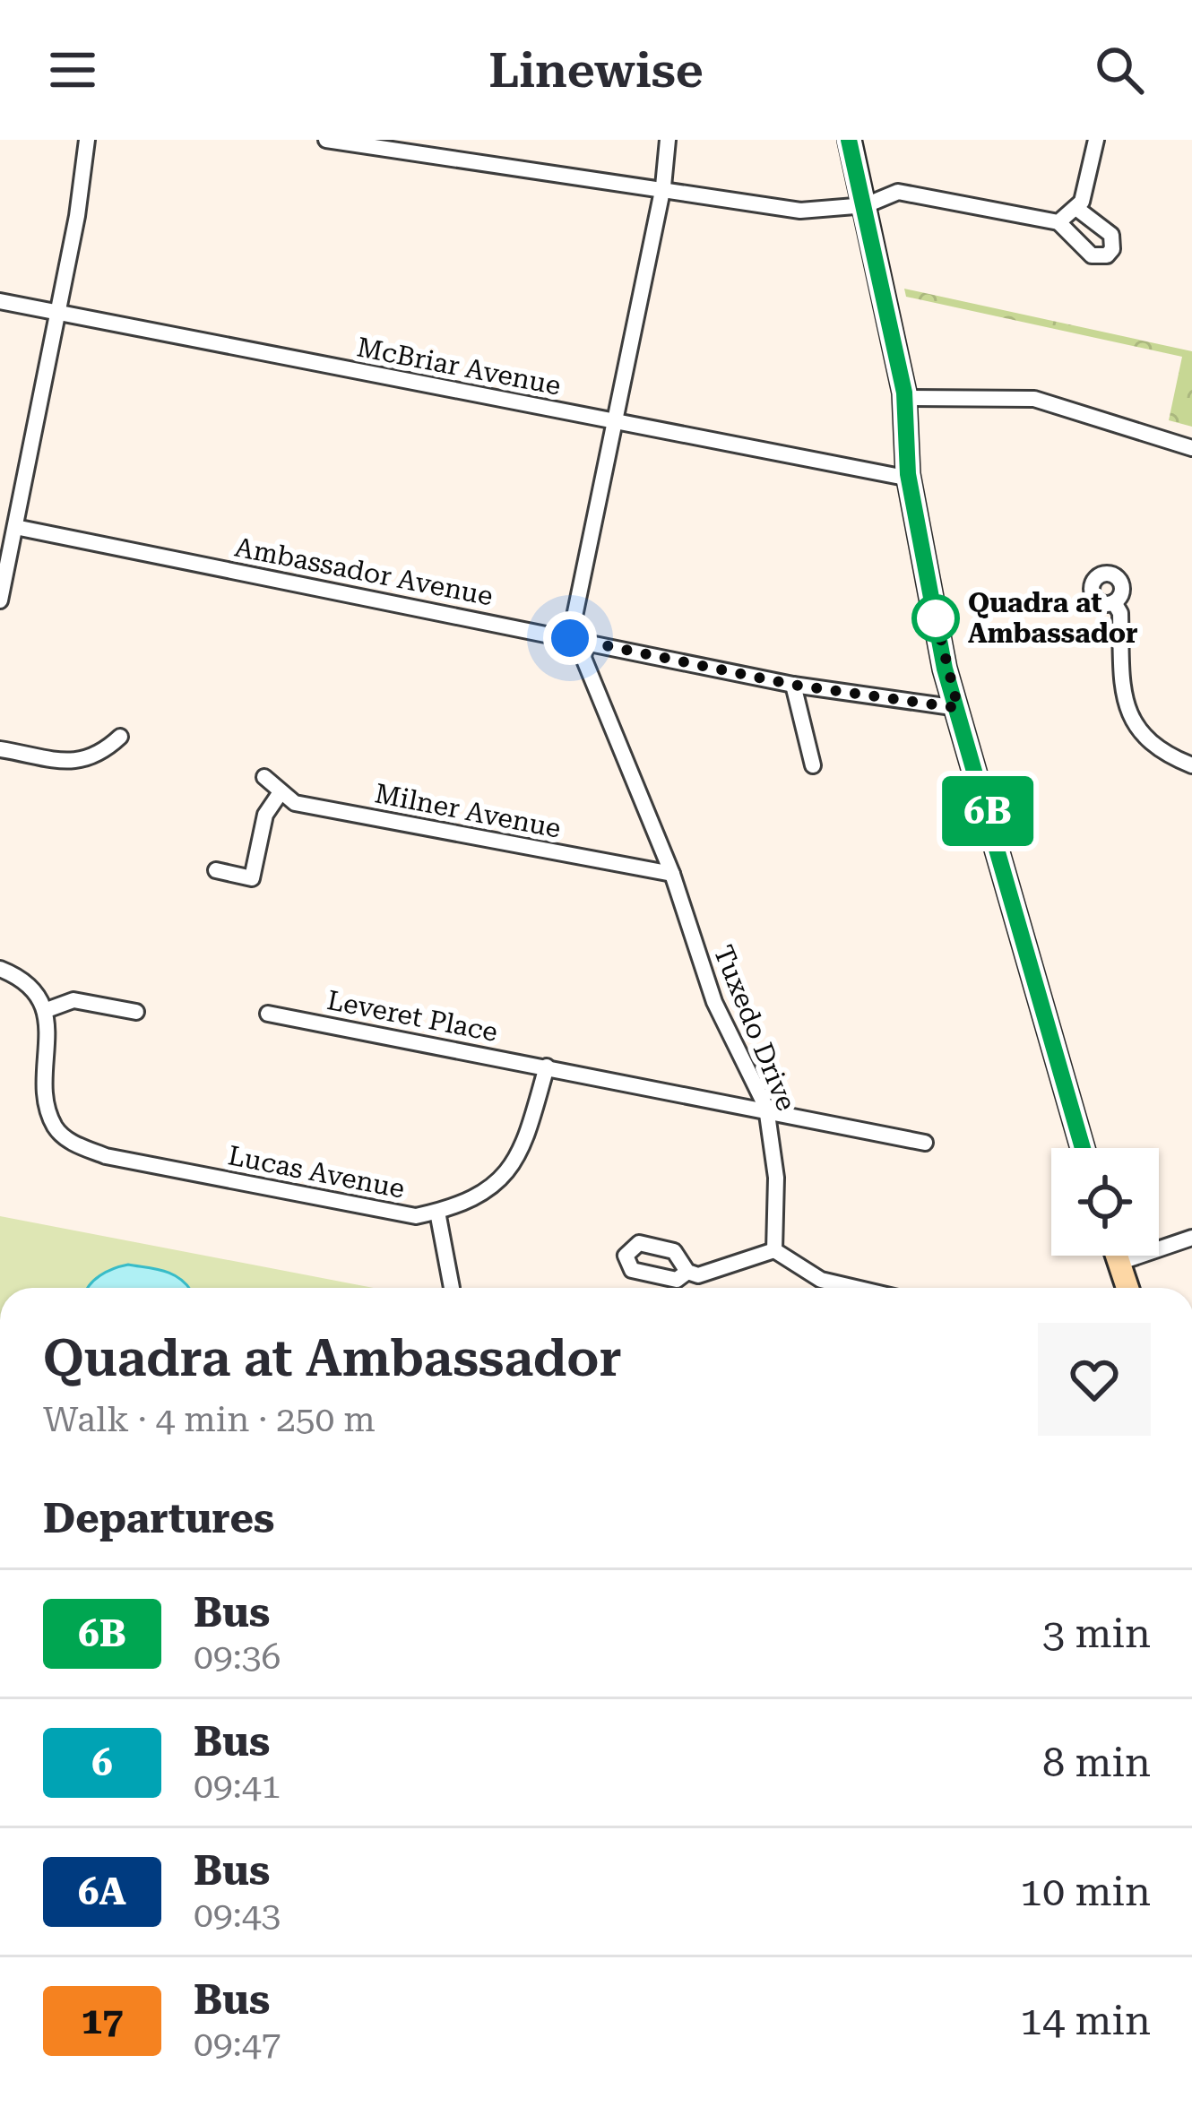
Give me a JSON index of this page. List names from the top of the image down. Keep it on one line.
{"streets":{"street":["McBriar Avenue","Ambassador Avenue","Milner Avenue","Leveret Place","Tuxedo Drive","Lucas Avenue"]},"crossings":[["McBriar Avenue","Tuxedo Drive"],["Ambassador Avenue","Tuxedo Drive"],["Milner Avenue","Tuxedo Drive"],["Leveret Place","Lucas Avenue"]],"places":["Quadra at Ambassador"],"lines":["bus line 6B"],"page":{"header":"Linewise","on_map":"6B","heading":[["Quadra at Ambassador","Walk · 4 min · 250 m"],"Departures"],"list":[{"mark":"6B","name":"Bus","note":"09:36","value":"3 min"},{"mark":"6","name":"Bus","note":"09:41","value":"8 min"},{"mark":"6A","name":"Bus","note":"09:43","value":"10 min"},{"mark":"17","name":"Bus","note":"09:47","value":"14 min"}]}}
